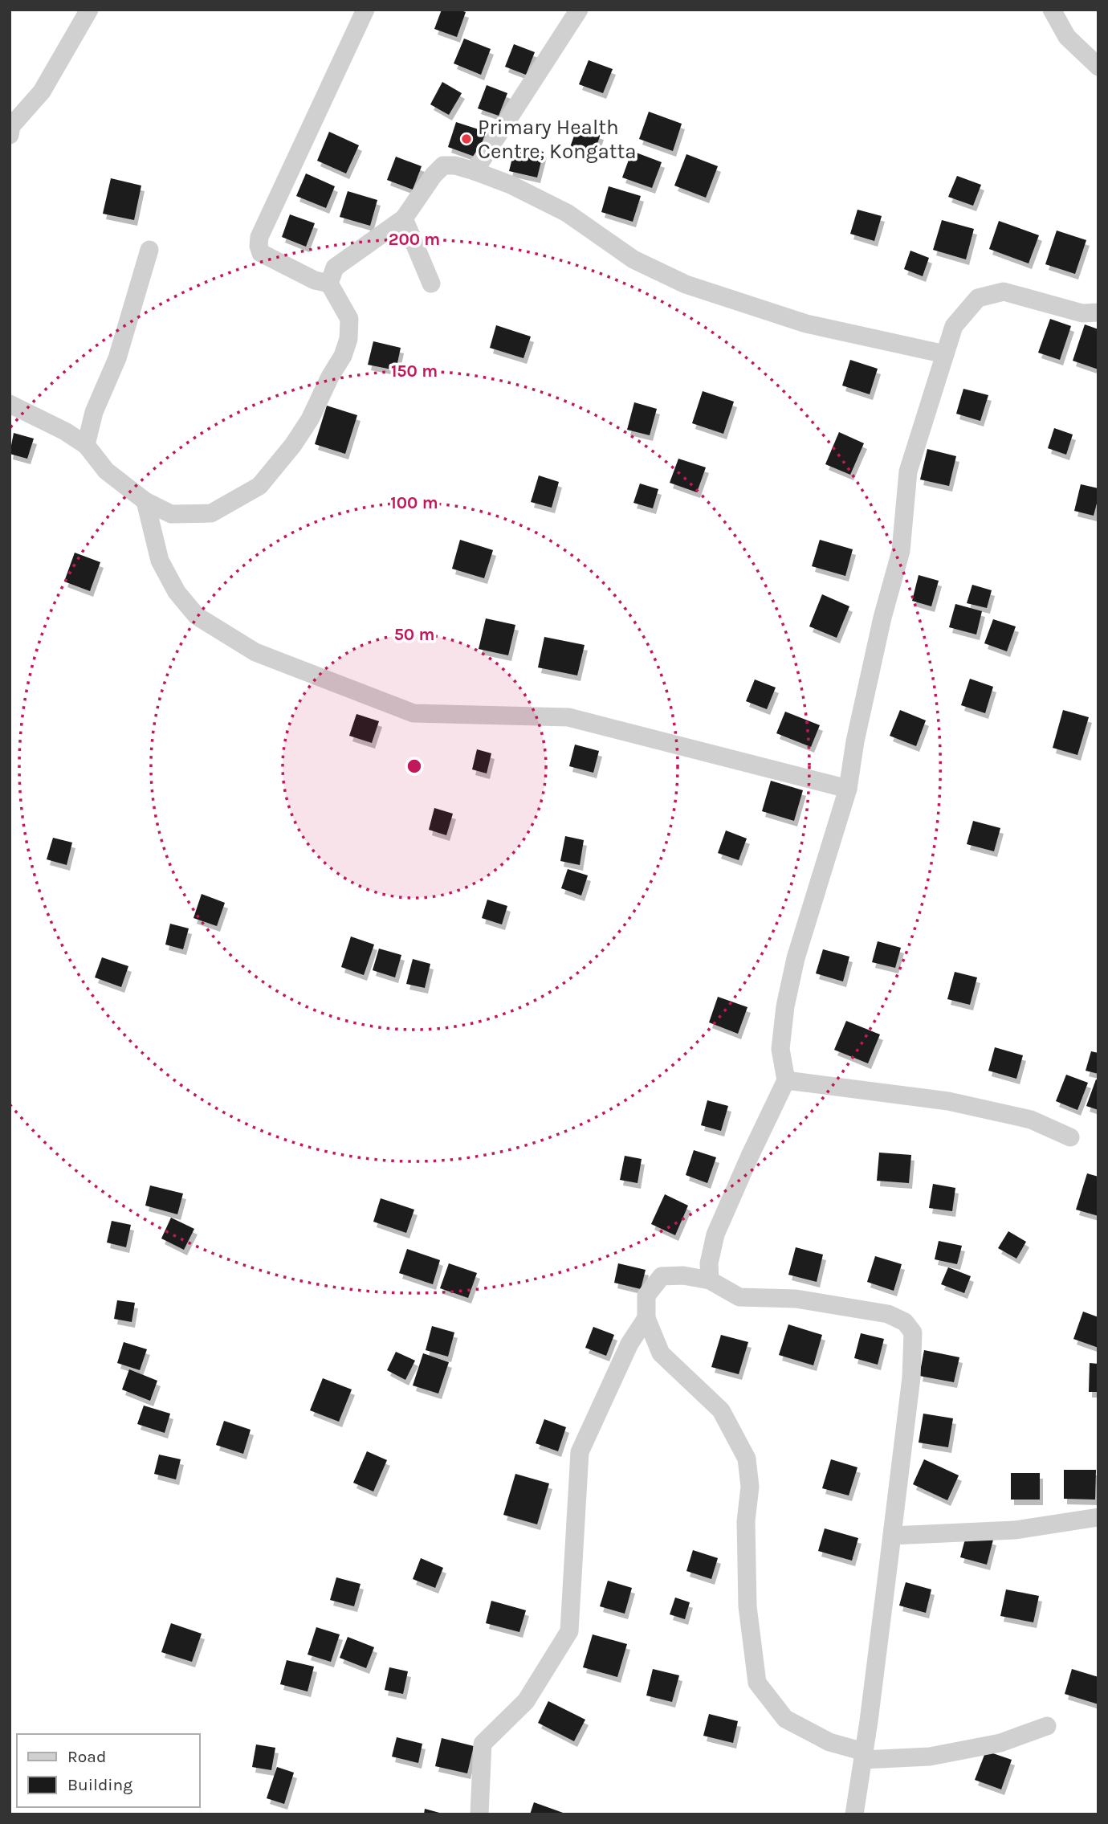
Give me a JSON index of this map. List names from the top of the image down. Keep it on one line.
{"places":["Primary Health Centre, Kongatta"],"legend":["Road","Building"],"rings":["200 m","150 m","100 m","50 m"]}
